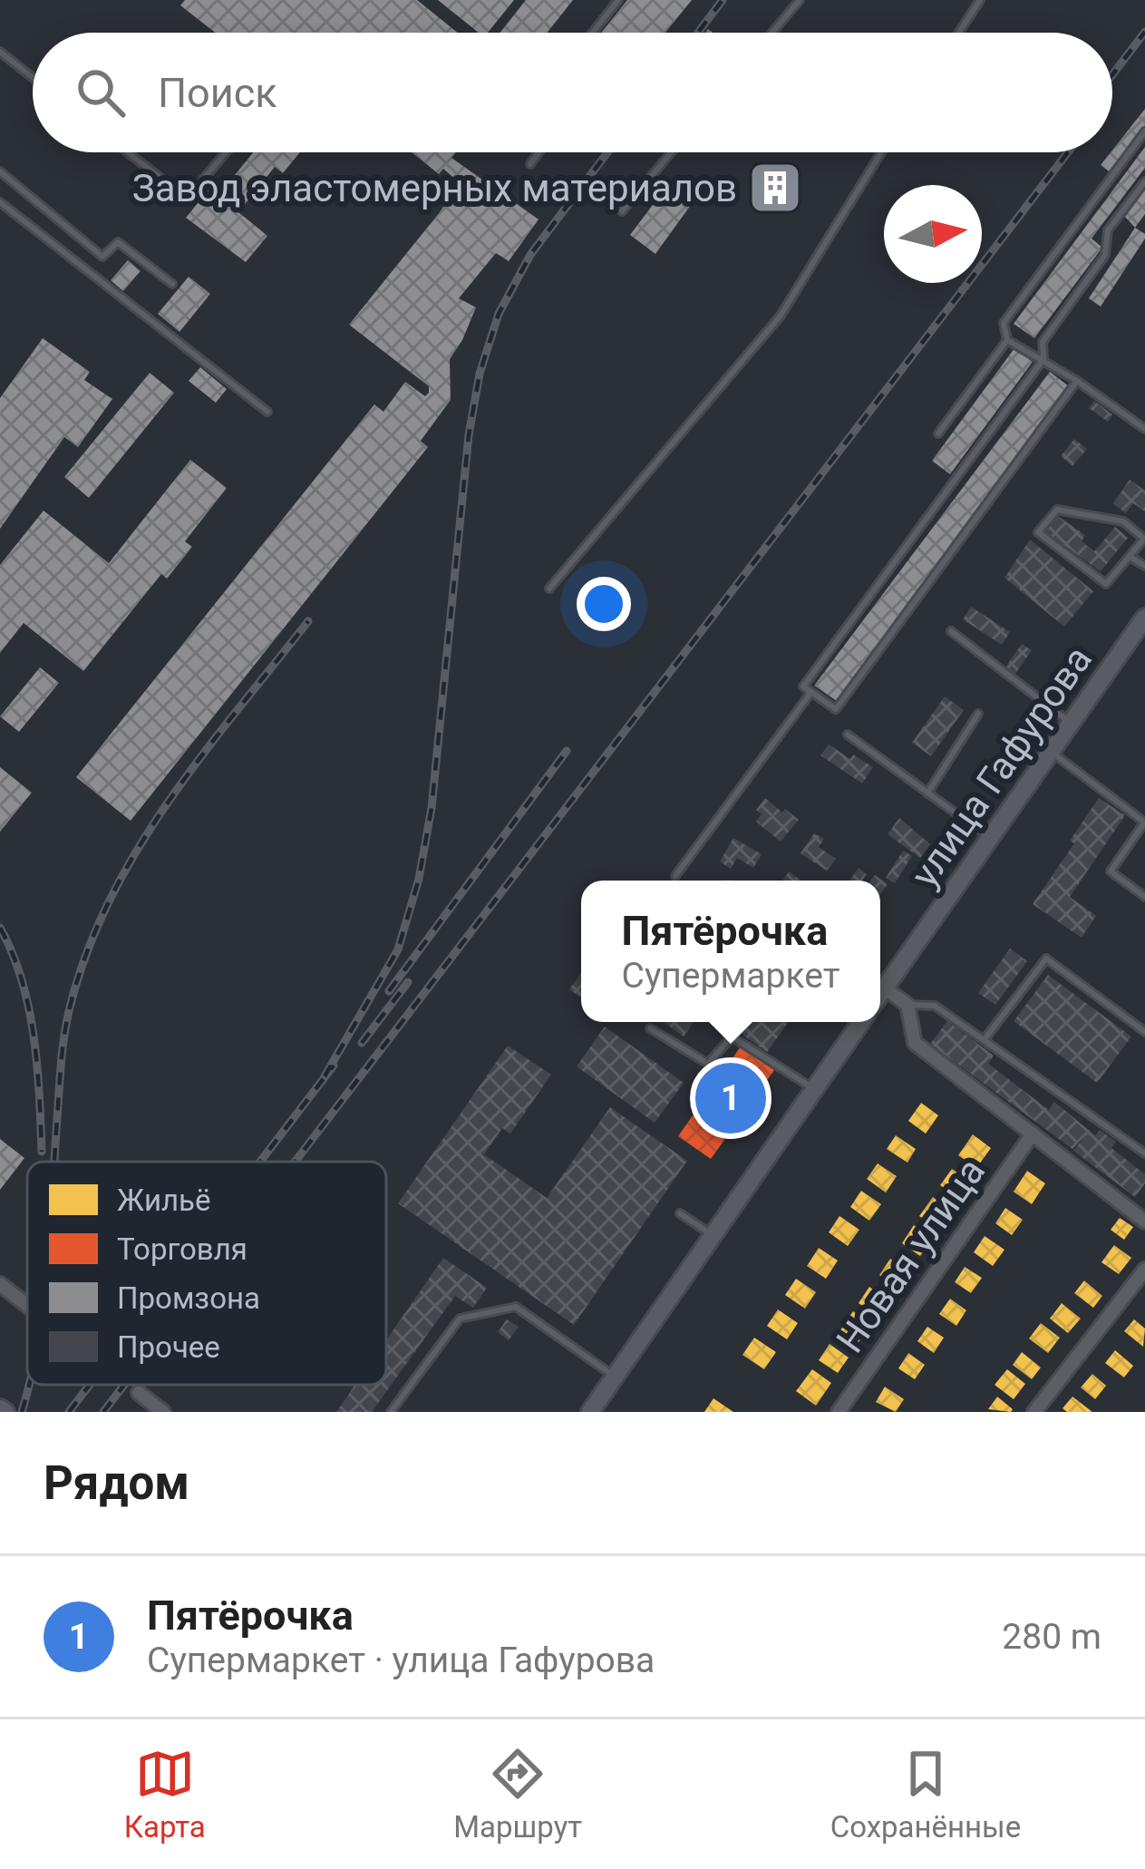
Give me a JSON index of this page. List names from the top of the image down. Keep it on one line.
{"streets":{"main road":["улица Гафурова"],"street":["Новая улица"]},"places":{"building":["Завод эластомерных материалов"]},"legend":["Жильё","Торговля","Промзона","Прочее"],"north":"right","page":{"search":"Поиск","popup":["Пятёрочка","Супермаркет"],"pins":"1","heading":"Рядом","list":[{"mark":"1","name":"Пятёрочка","note":"Супермаркет · улица Гафурова","value":"280 m"}],"nav":["Карта","Маршрут","Сохранённые"]}}
